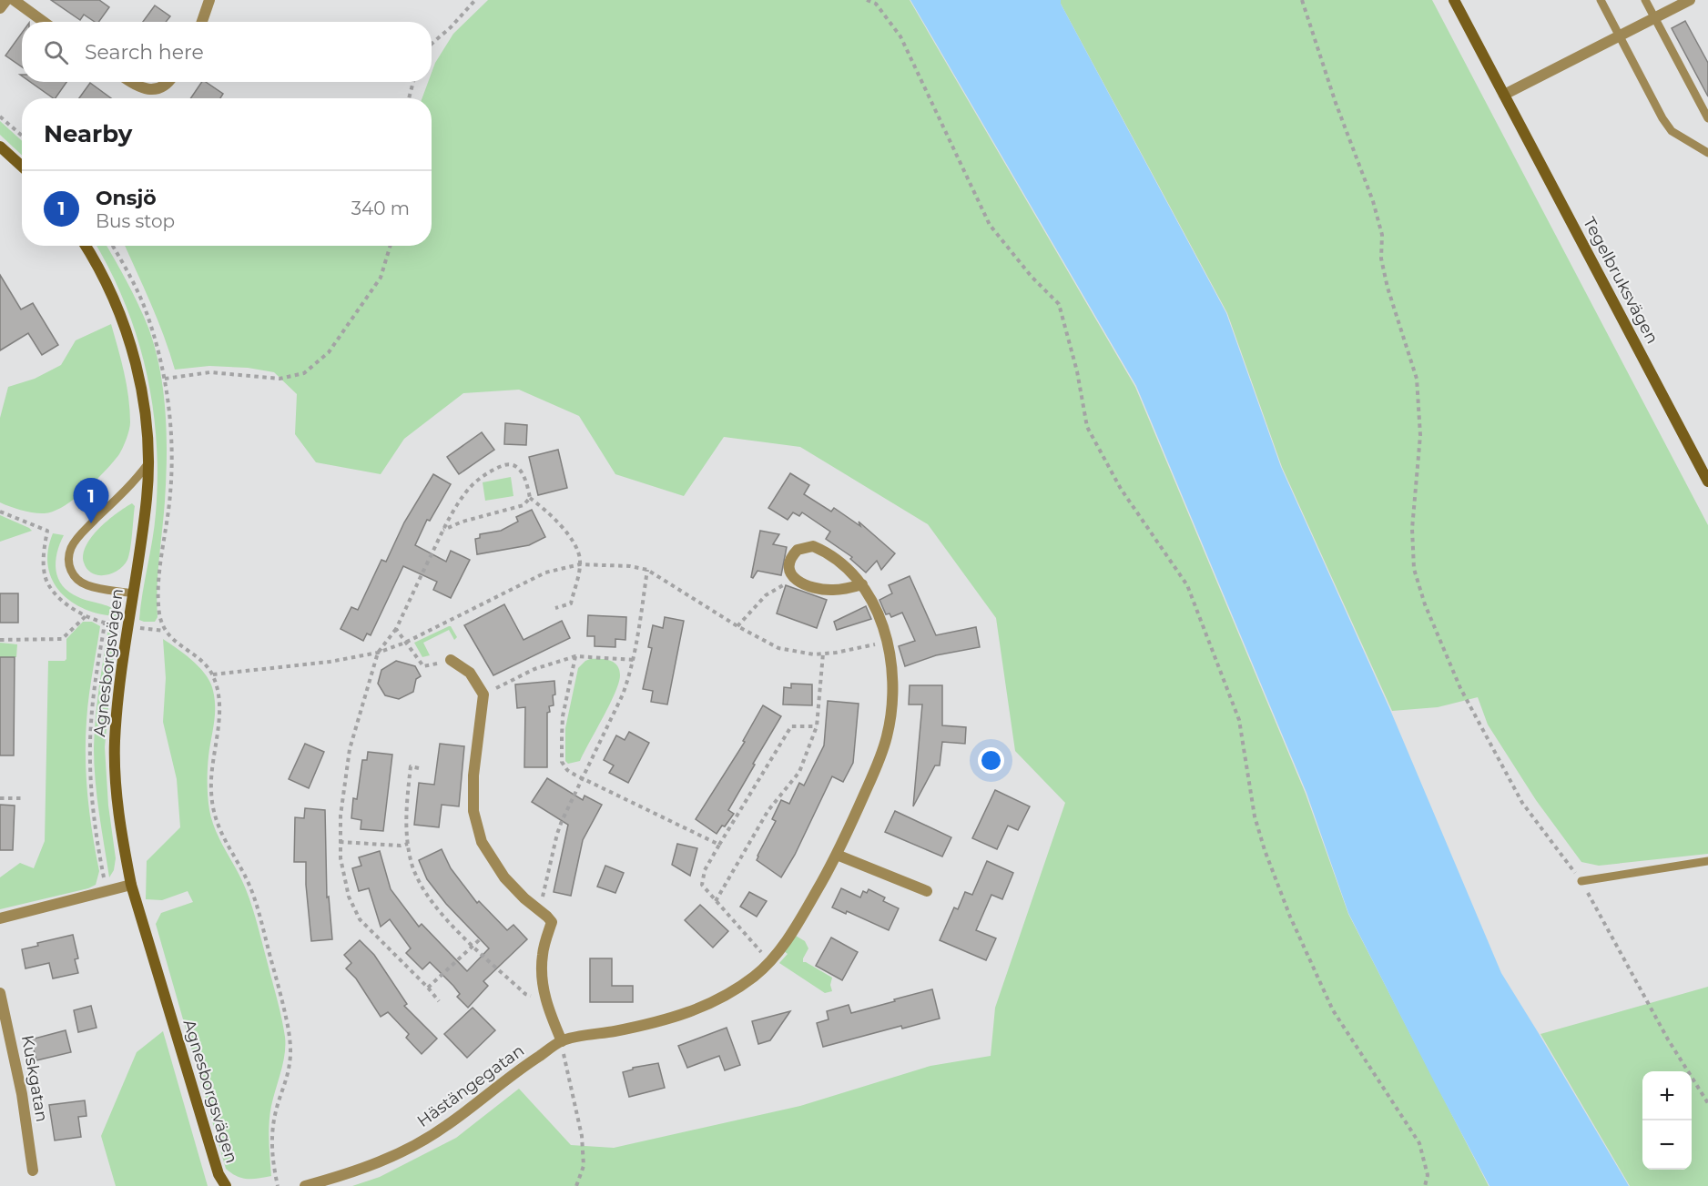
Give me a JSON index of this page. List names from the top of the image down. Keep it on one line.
{"streets":{"street":["Tegelbruksvägen","Agnesborgsvägen","Kuskgatan","Hästängegatan"]},"page":{"search":"Search here","heading":"Nearby","list":[{"mark":"1","name":"Onsjö","note":"Bus stop","value":"340 m"}],"pins":"1","map_buttons":["+","−"]}}
